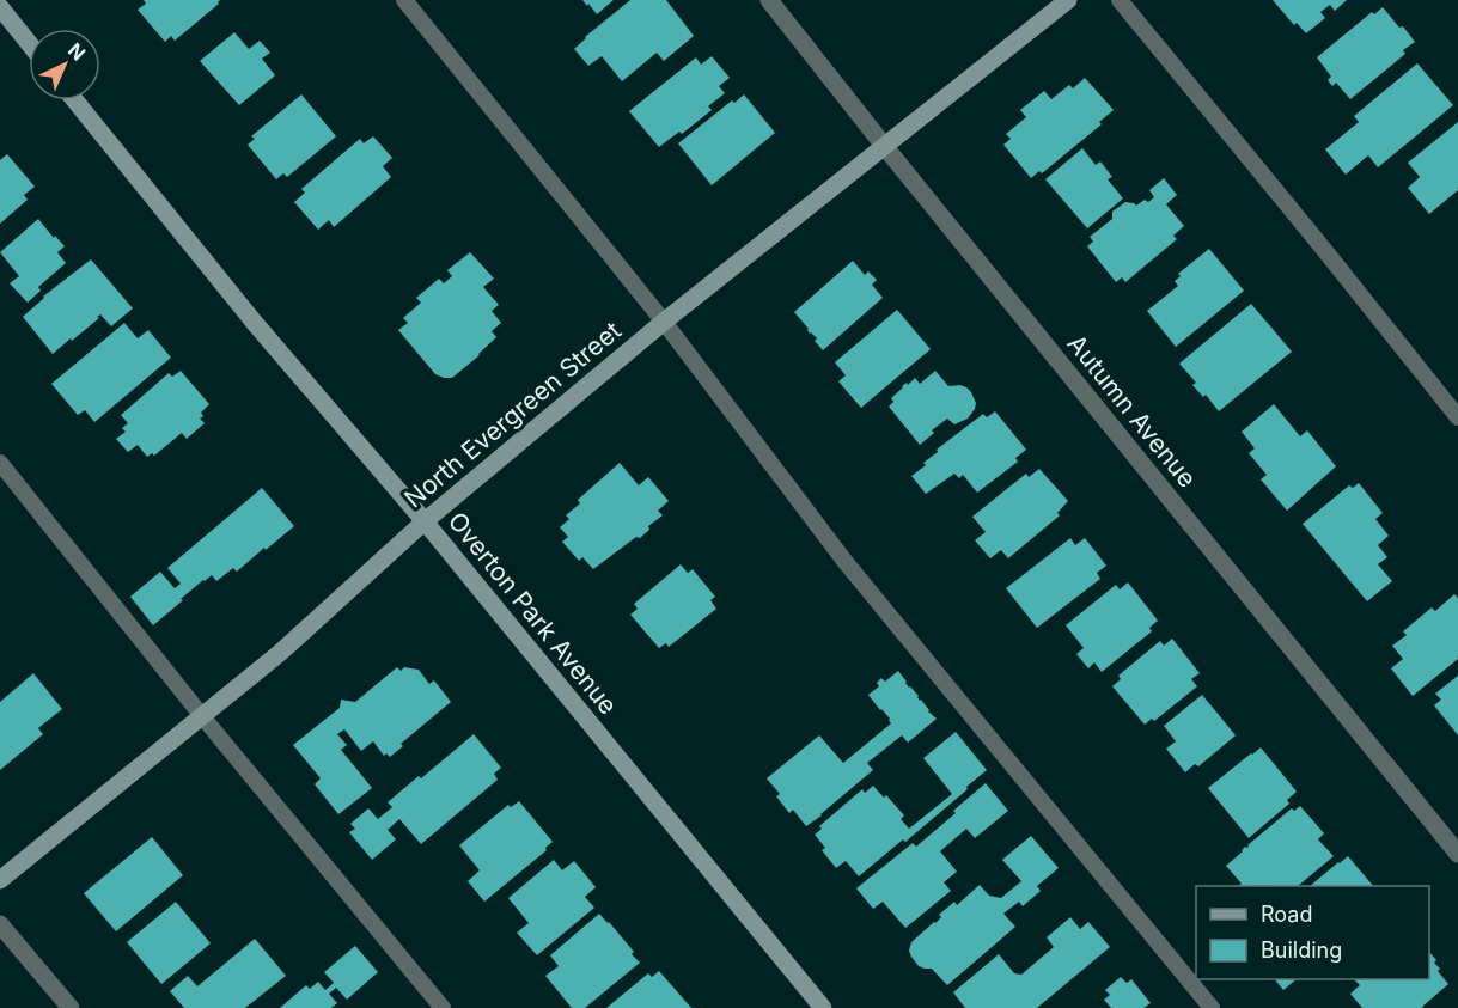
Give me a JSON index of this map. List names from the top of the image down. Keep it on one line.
{"streets":{"street":["Autumn Avenue","North Evergreen Street","Overton Park Avenue"]},"crossings":[["Autumn Avenue","North Evergreen Street"],["North Evergreen Street","Overton Park Avenue"]],"legend":["Road","Building"],"north":"top right"}
